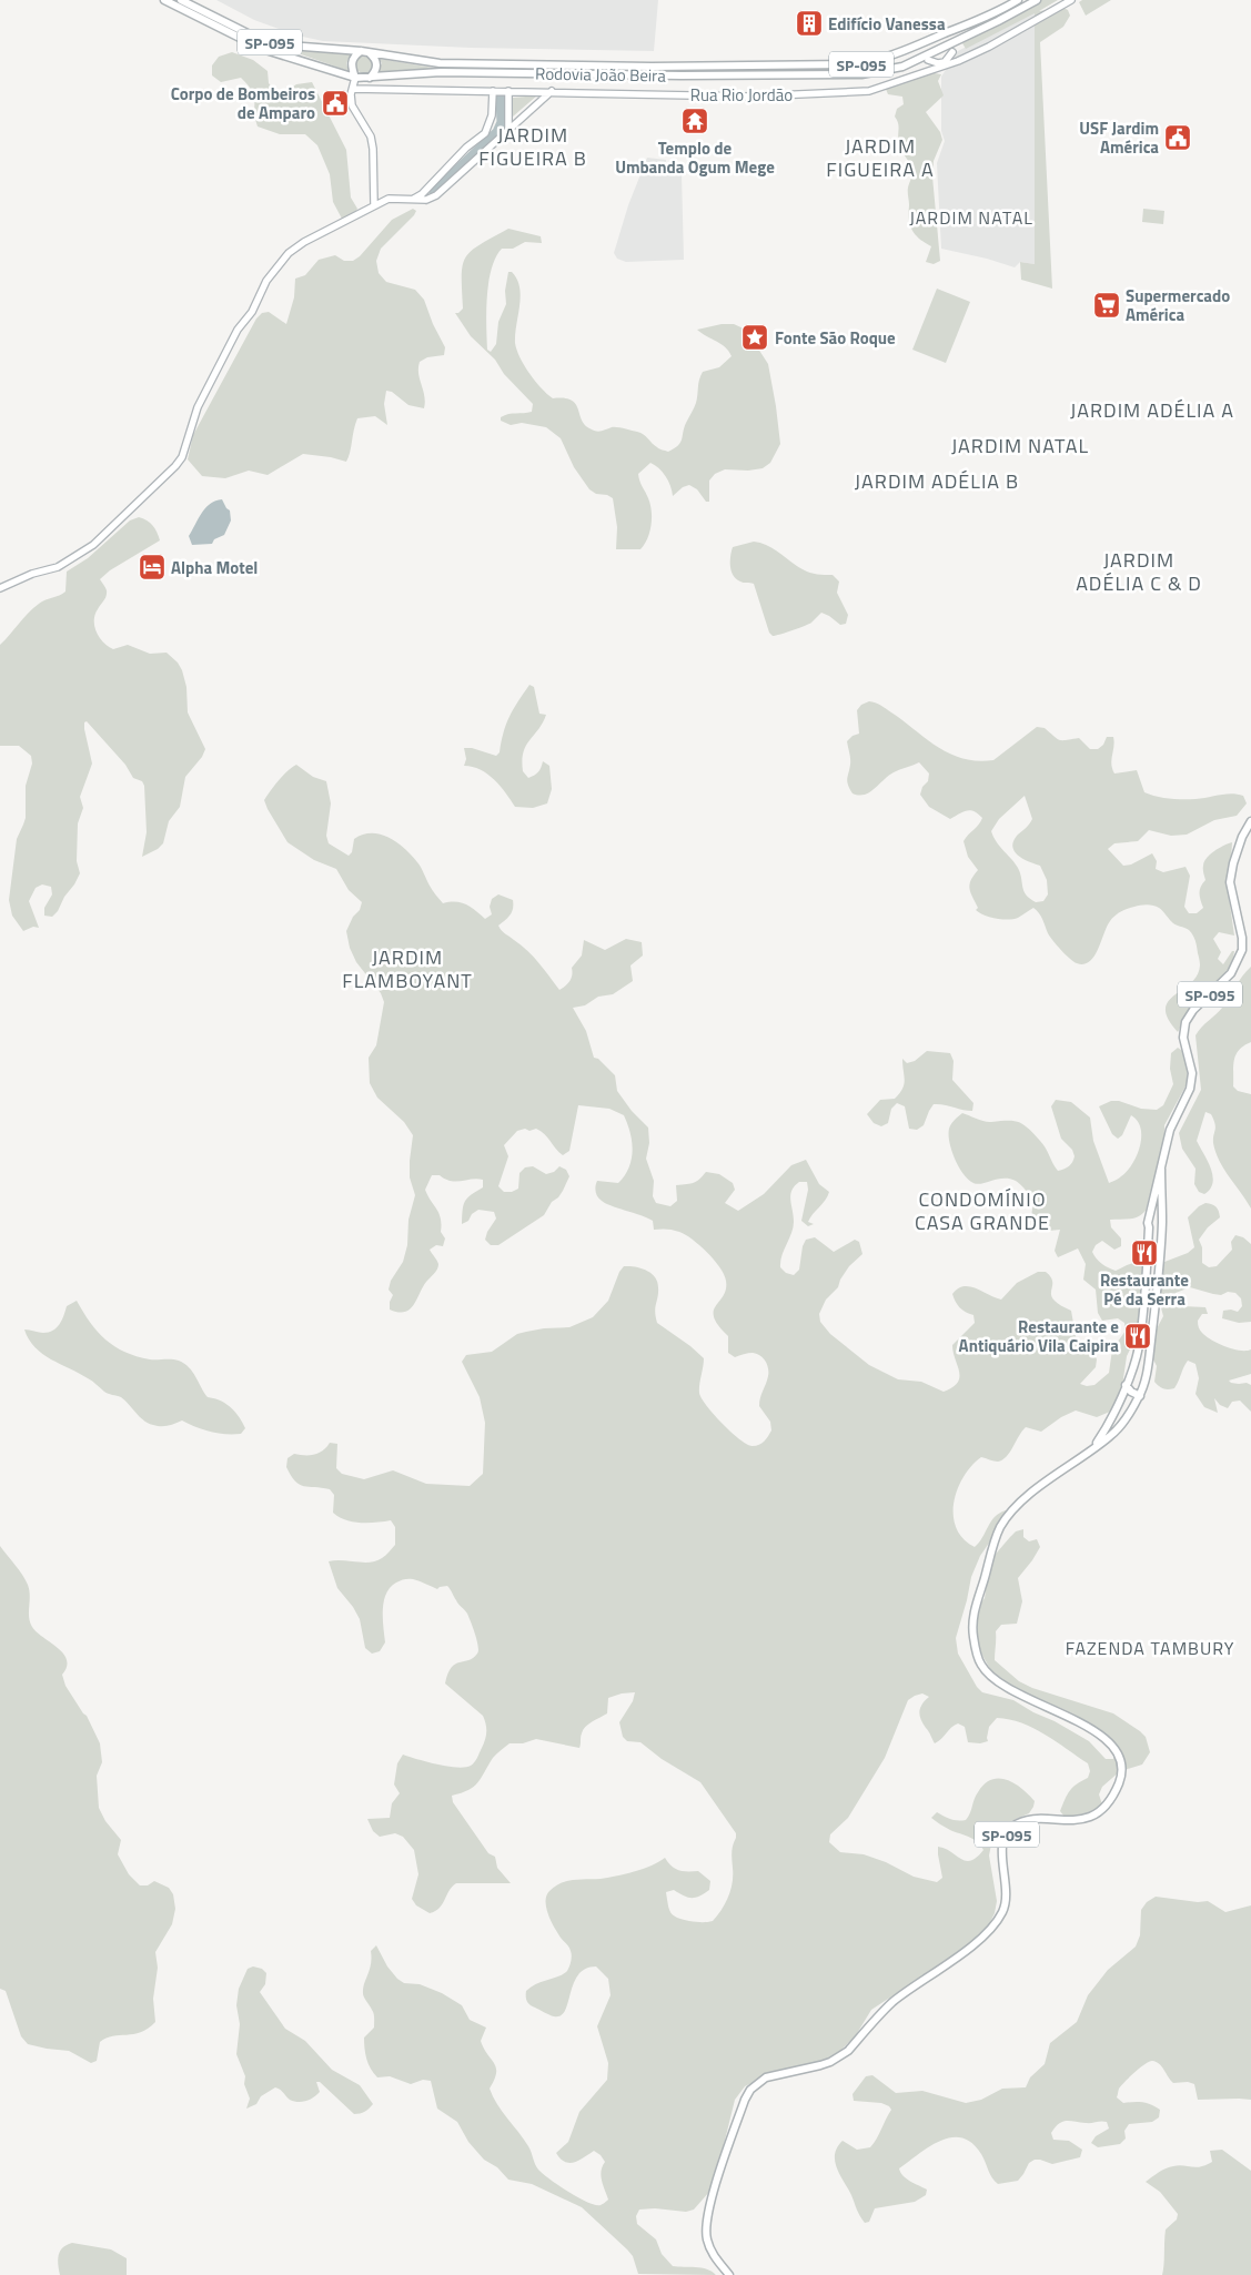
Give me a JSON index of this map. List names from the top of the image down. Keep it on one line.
{"streets":{"main road":["SP-095","Rodovia João Beira"],"street":["Rua Rio Jordão"]},"districts":["JARDIM FIGUEIRA B","JARDIM FIGUEIRA A","JARDIM NATAL","JARDIM ADÉLIA A","JARDIM NATAL","JARDIM ADÉLIA B","JARDIM ADÉLIA C & D","JARDIM FLAMBOYANT","CONDOMÍNIO CASA GRANDE","FAZENDA TAMBURY"],"places":{"building":["Edifício Vanessa"],"public building":["Corpo de Bombeiros de Amparo","USF Jardim América"],"temple":["Templo de Umbanda Ogum Mege"],"supermarket":["Supermercado América"],"place":["Fonte São Roque"],"hotel":["Alpha Motel"],"restaurant":["Restaurante Pé da Serra","Restaurante e Antiquário Vila Caipira"]}}
